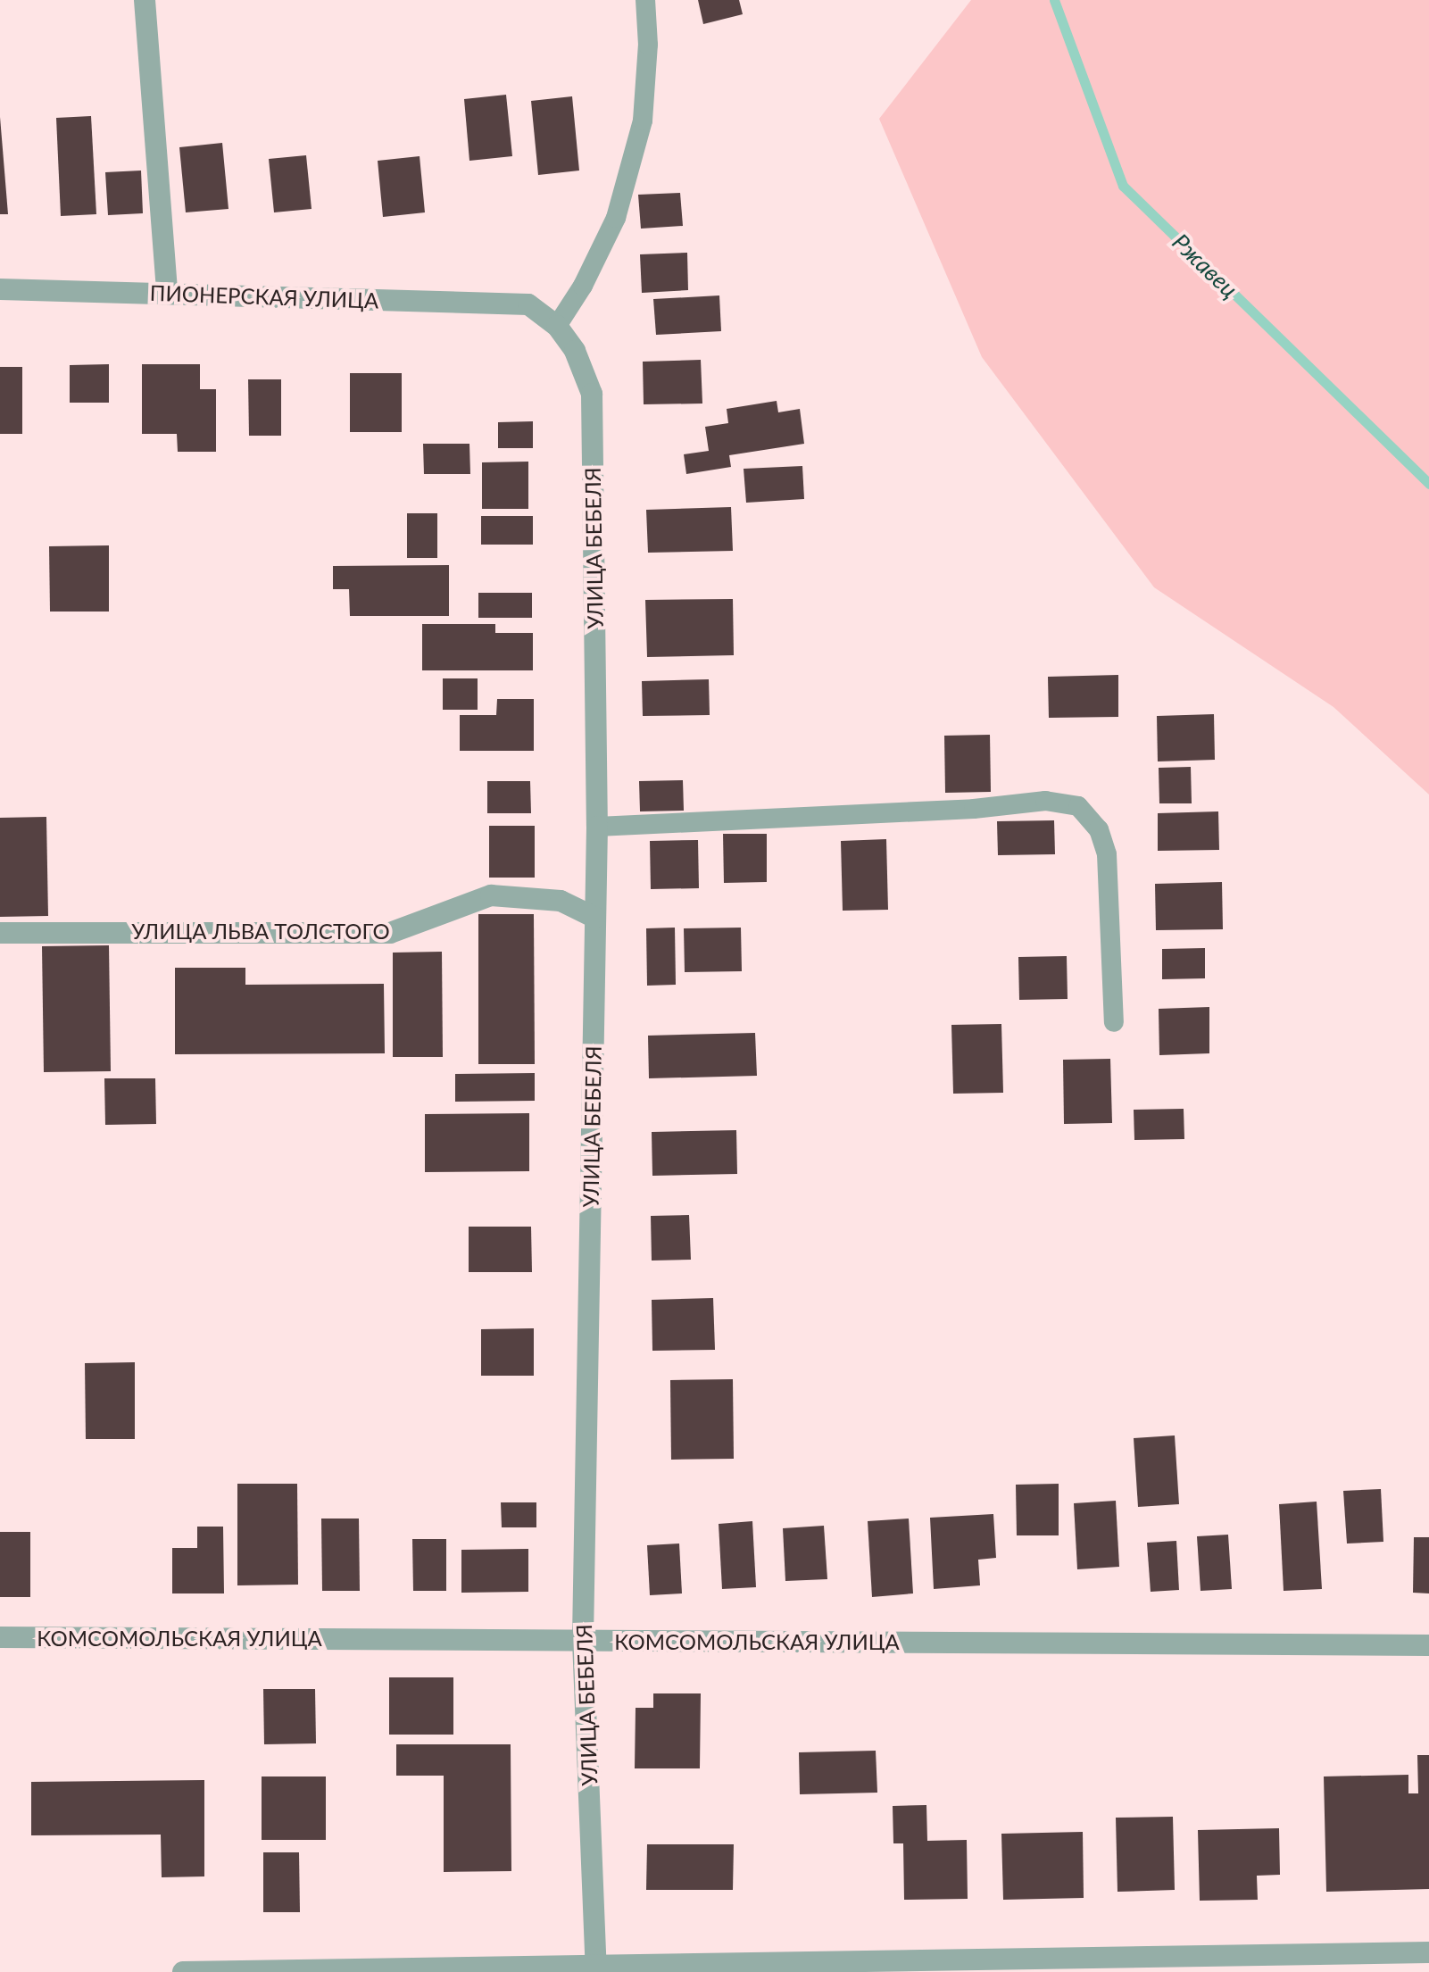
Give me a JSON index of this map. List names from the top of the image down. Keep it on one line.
{"streets":{"street":["ПИОНЕРСКАЯ УЛИЦА","УЛИЦА БЕБЕЛЯ","УЛИЦА ЛЬВА ТОЛСТОГО","КОМСОМОЛЬСКАЯ УЛИЦА"]},"crossings":[["ПИОНЕРСКАЯ УЛИЦА","УЛИЦА БЕБЕЛЯ"],["УЛИЦА БЕБЕЛЯ","УЛИЦА ЛЬВА ТОЛСТОГО"],["УЛИЦА БЕБЕЛЯ","КОМСОМОЛЬСКАЯ УЛИЦА"]],"water":["Ржавец"]}
